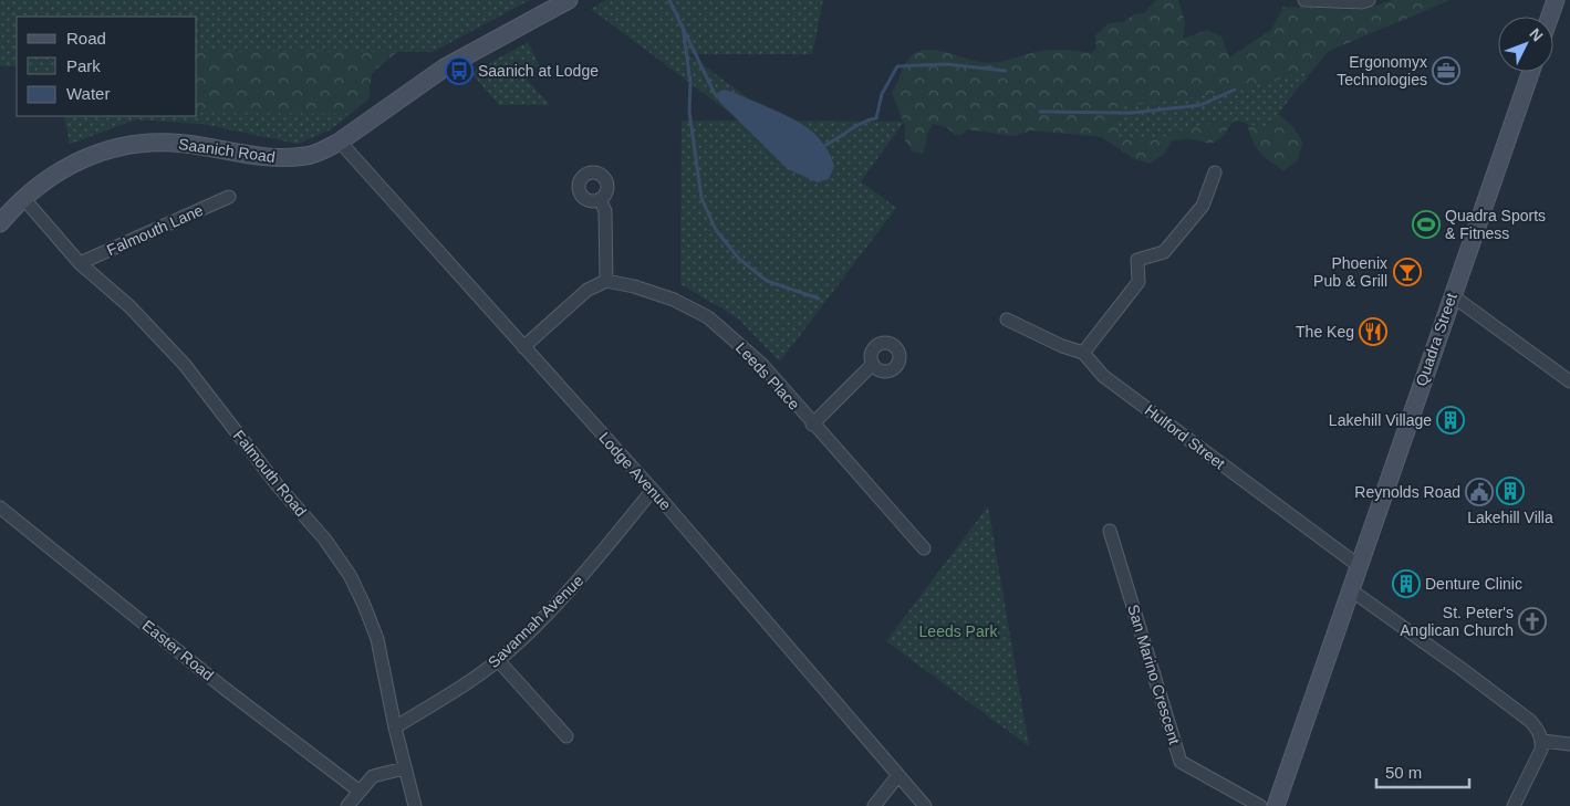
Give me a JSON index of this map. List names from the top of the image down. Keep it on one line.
{"streets":{"main road":["Saanich Road","Quadra Street"],"street":["Falmouth Lane","Leeds Place","Hulford Street","Lodge Avenue","Falmouth Road","Savannah Avenue","Easter Road","San Marino Crescent"]},"crossings":[["Saanich Road","Lodge Avenue"],["Saanich Road","Falmouth Road"],["Falmouth Lane","Falmouth Road"],["Quadra Street","Hulford Street"],["Lodge Avenue","Savannah Avenue"],["Falmouth Road","Savannah Avenue"]],"parks":["Leeds Park"],"places":{"bus stop":["Saanich at Lodge"],"office":["Ergonomyx Technologies"],"sports":["Quadra Sports & Fitness"],"bar":["Phoenix Pub & Grill"],"restaurant":["The Keg"],"building":["Lakehill Village","Lakehill Villa","Denture Clinic"],"public building":["Reynolds Road"],"church":["St. Peter's Anglican Church"]},"legend":["Road","Park","Water"],"scale_bar":"50 m","north":"top right"}
